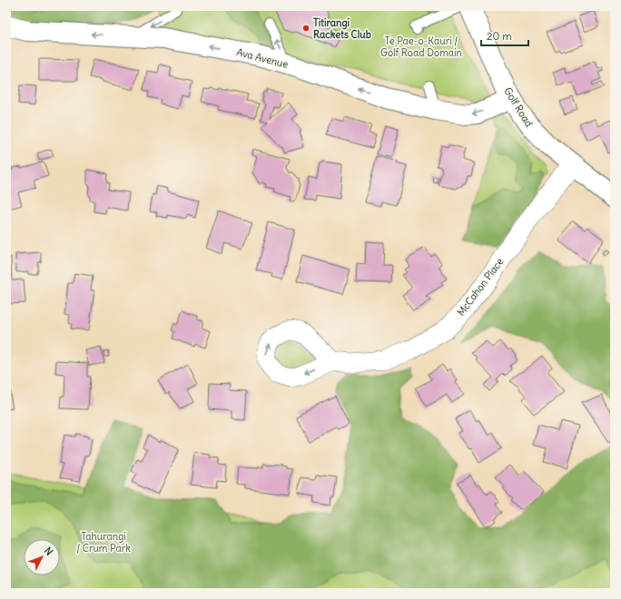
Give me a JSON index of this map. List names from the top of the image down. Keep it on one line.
{"streets":{"street":["Ava Avenue","Golf Road","McCahon Place"]},"crossings":[["Ava Avenue","Golf Road"],["Golf Road","McCahon Place"]],"one_way":["Ava Avenue"],"parks":["Te Pae-o-Kauri / Golf Road Domain","Tahurangi / Crum Park"],"places":["Titirangi Rackets Club"],"scale_bar":"20 m","north":"top right"}
